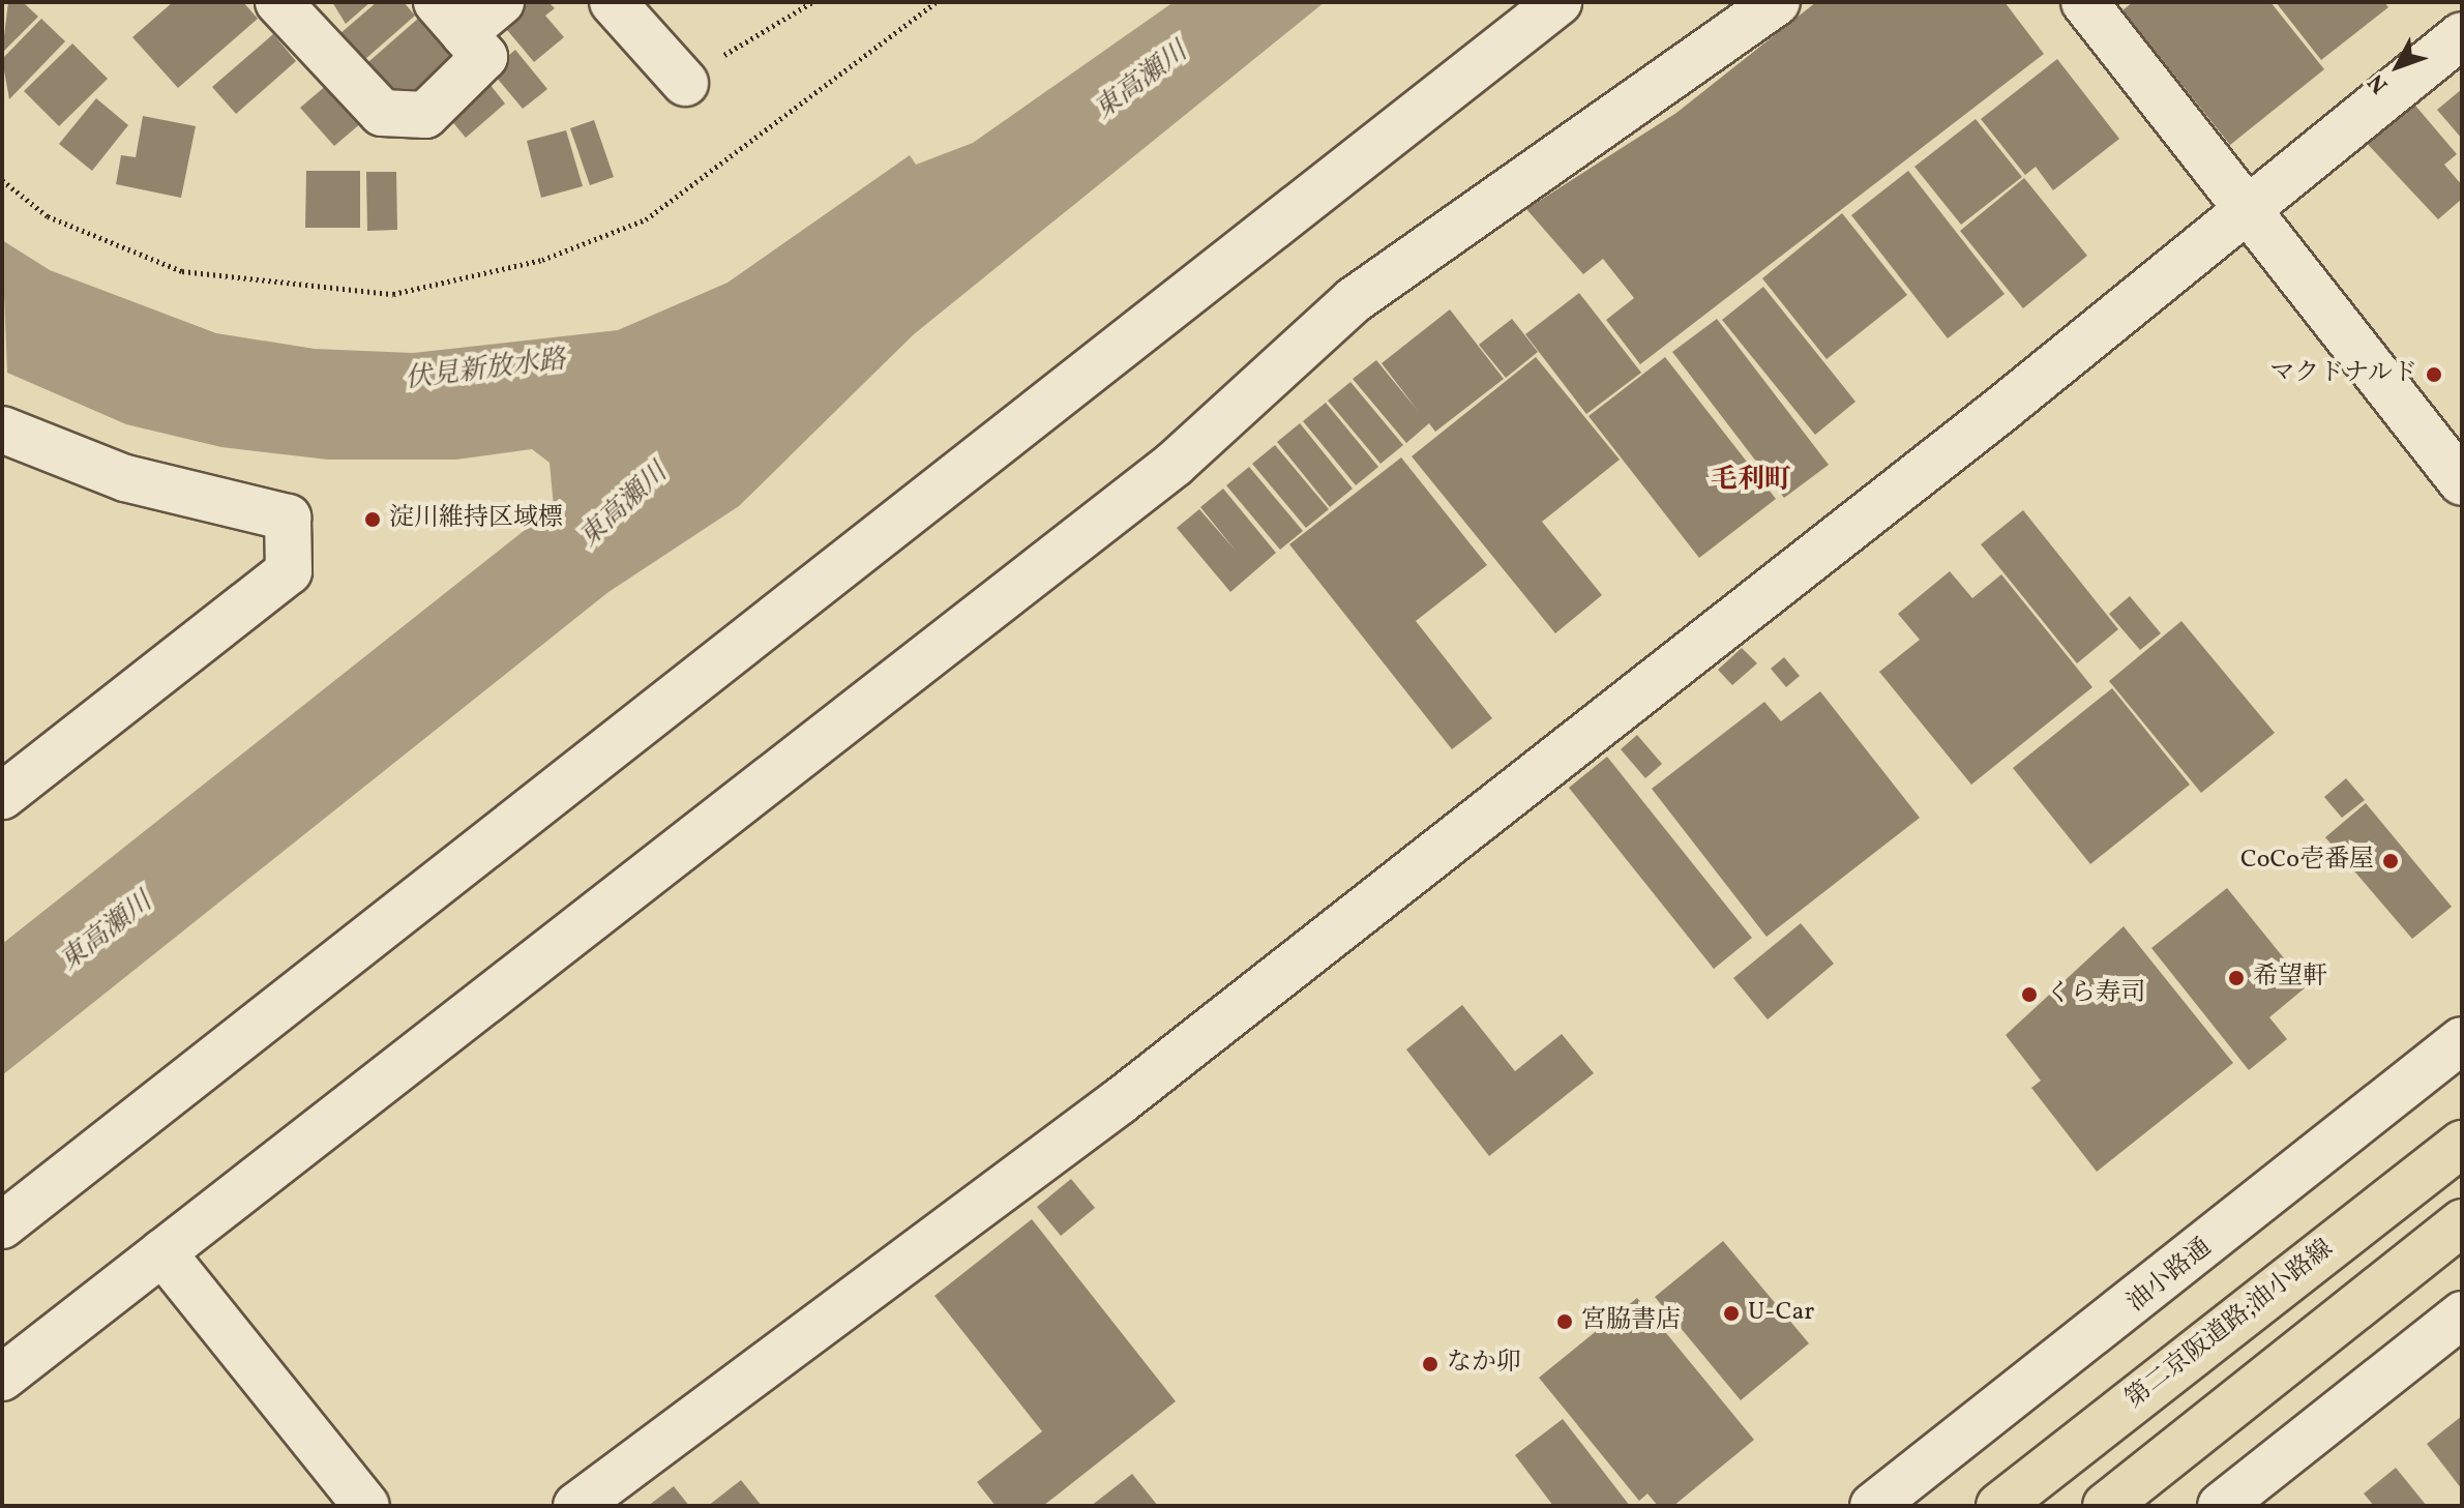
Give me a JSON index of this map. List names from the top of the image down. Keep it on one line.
{"streets":{"highway":["第二京阪道路;油小路線"],"street":["油小路通"]},"districts":["毛利町"],"water":["東高瀬川","伏見新放水路"],"places":["マクドナルド","淀川維持区域標","CoCo壱番屋","希望軒","くら寿司","U-Car","宮脇書店","なか卯"],"north":"bottom left"}
